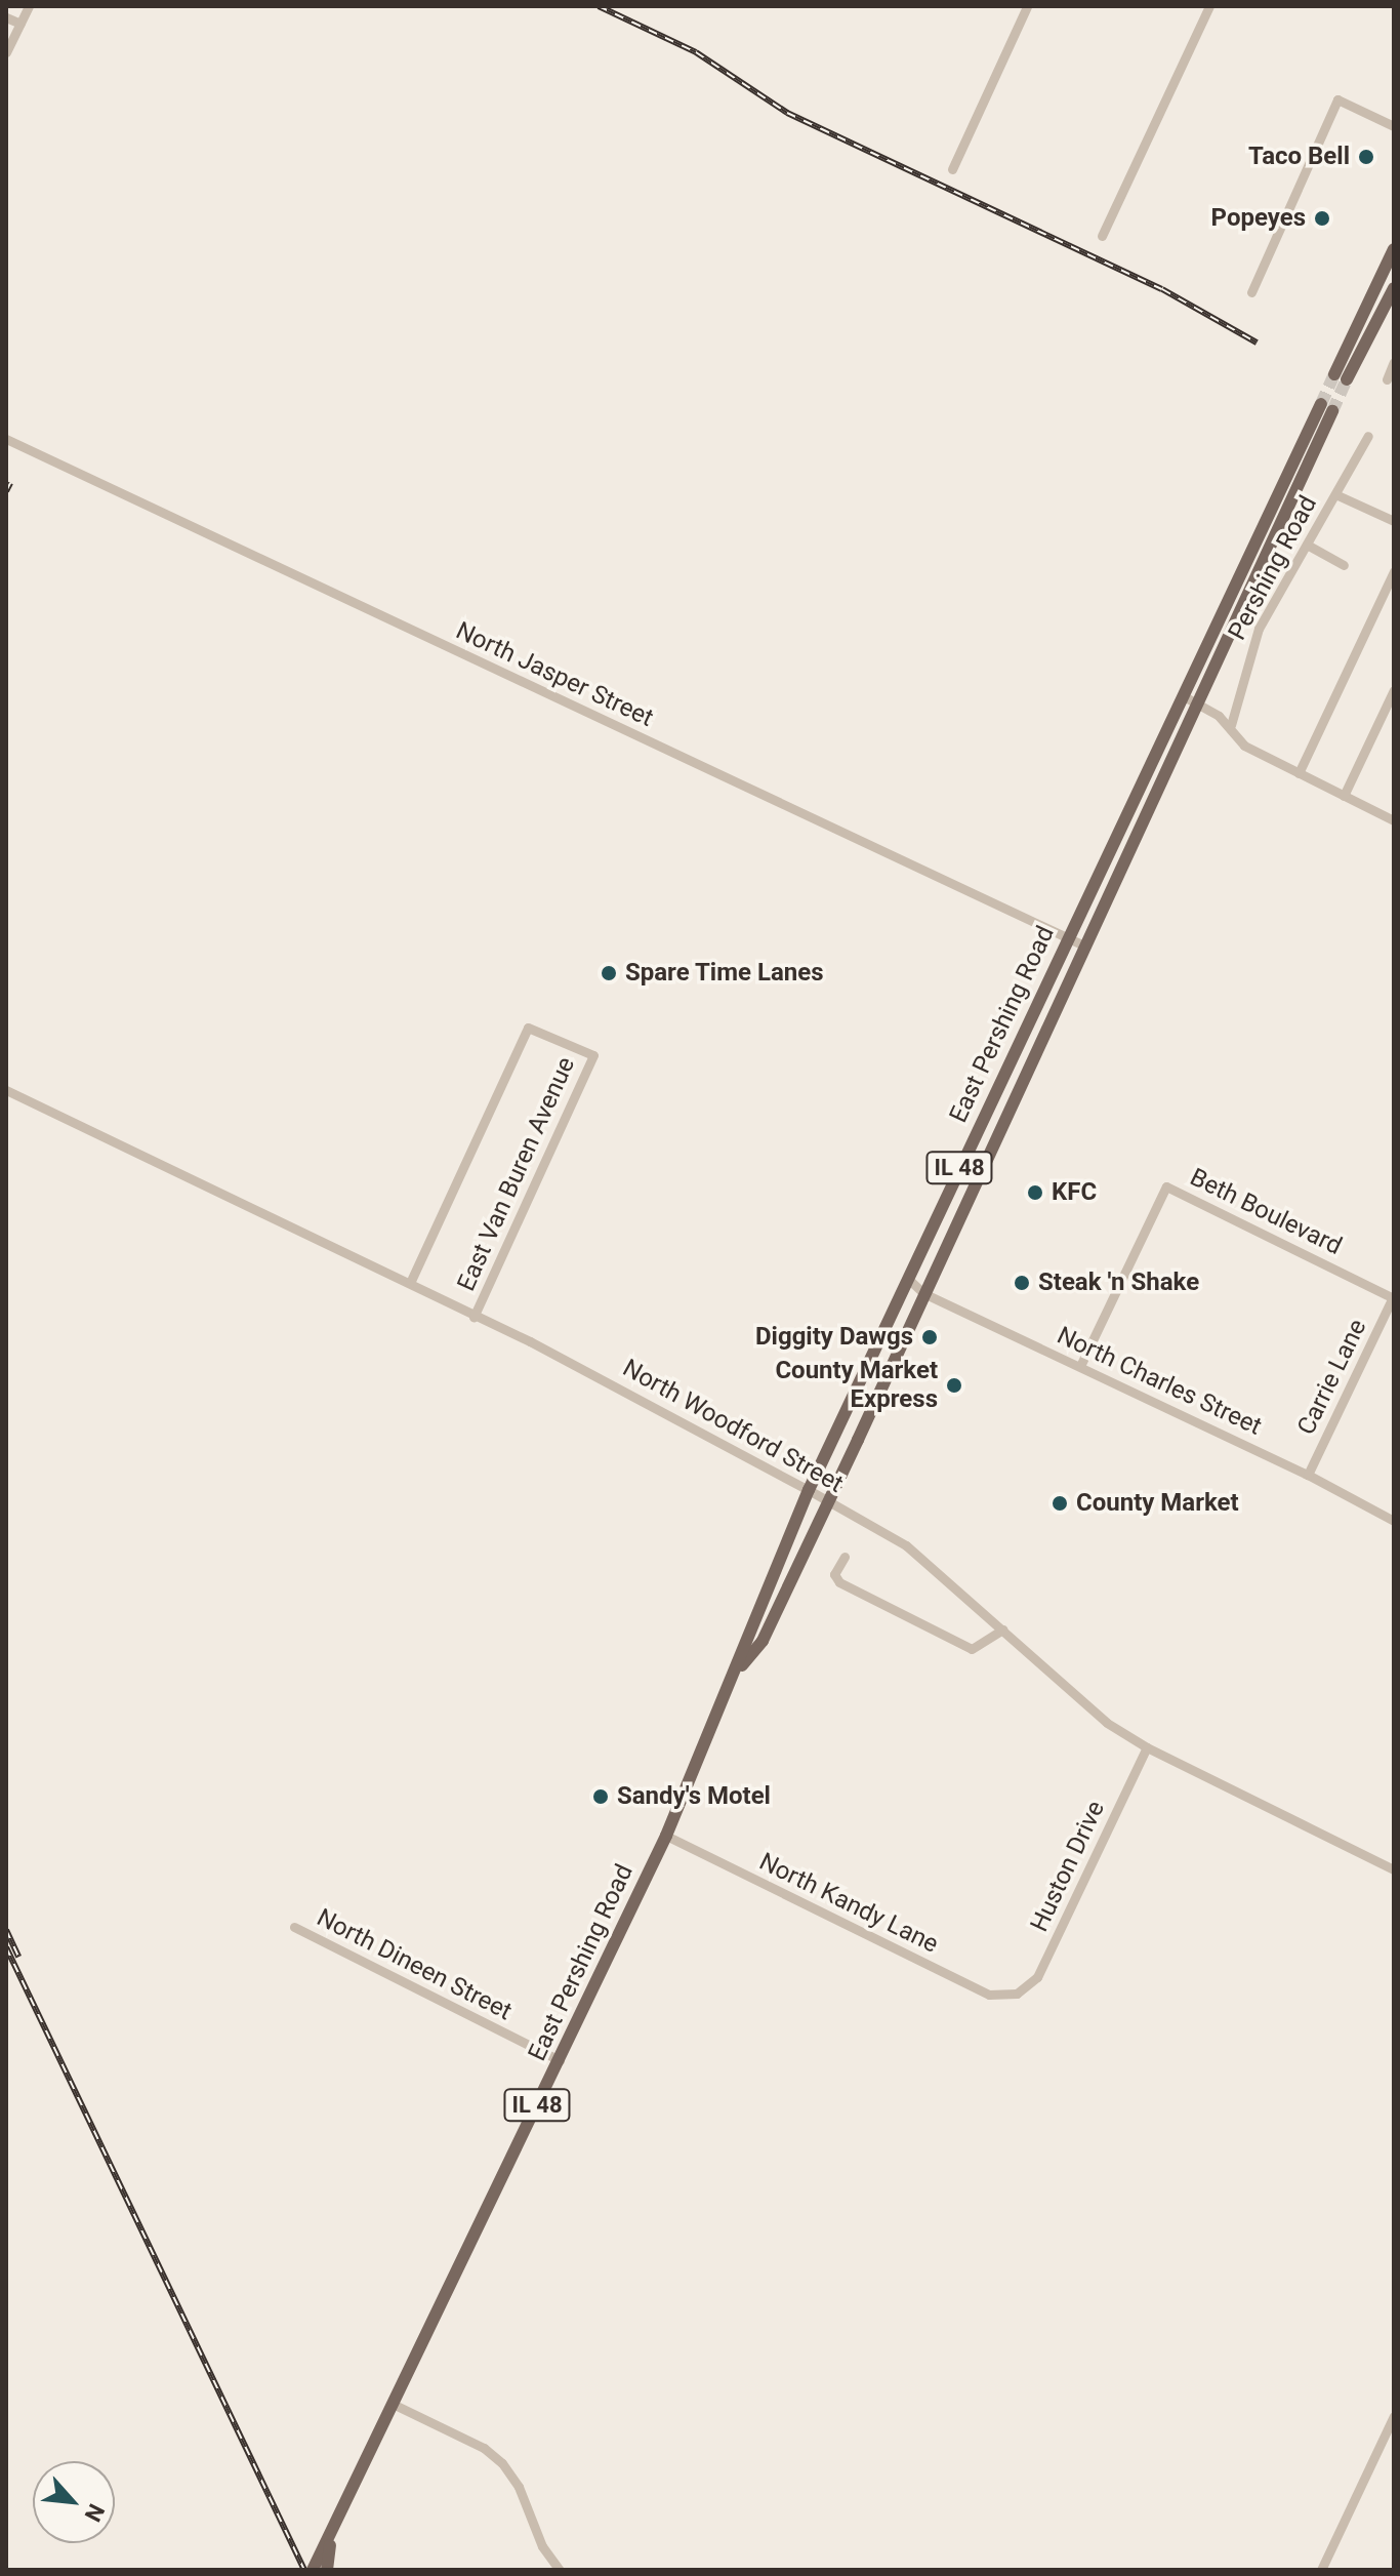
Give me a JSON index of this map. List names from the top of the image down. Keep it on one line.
{"streets":{"main road":["East Pershing Road","IL 48"],"street":["Pershing Road","North Jasper Street","East Van Buren Avenue","Beth Boulevard","Carrie Lane","North Charles Street","North Woodford Street","Huston Drive","North Kandy Lane","North Dineen Street"]},"crossings":[["North Jasper Street","East Pershing Road"],["East Pershing Road","North Charles Street"],["East Pershing Road","North Woodford Street"],["East Pershing Road","North Kandy Lane"],["East Pershing Road","North Dineen Street"],["East Van Buren Avenue","North Woodford Street"],["Beth Boulevard","Carrie Lane"],["Beth Boulevard","North Charles Street"],["Carrie Lane","North Charles Street"],["North Woodford Street","Huston Drive"],["Huston Drive","North Kandy Lane"]],"places":["Taco Bell","Popeyes","Spare Time Lanes","KFC","Steak 'n Shake","Diggity Dawgs","County Market Express","County Market","Sandy's Motel"],"north":"bottom right"}
